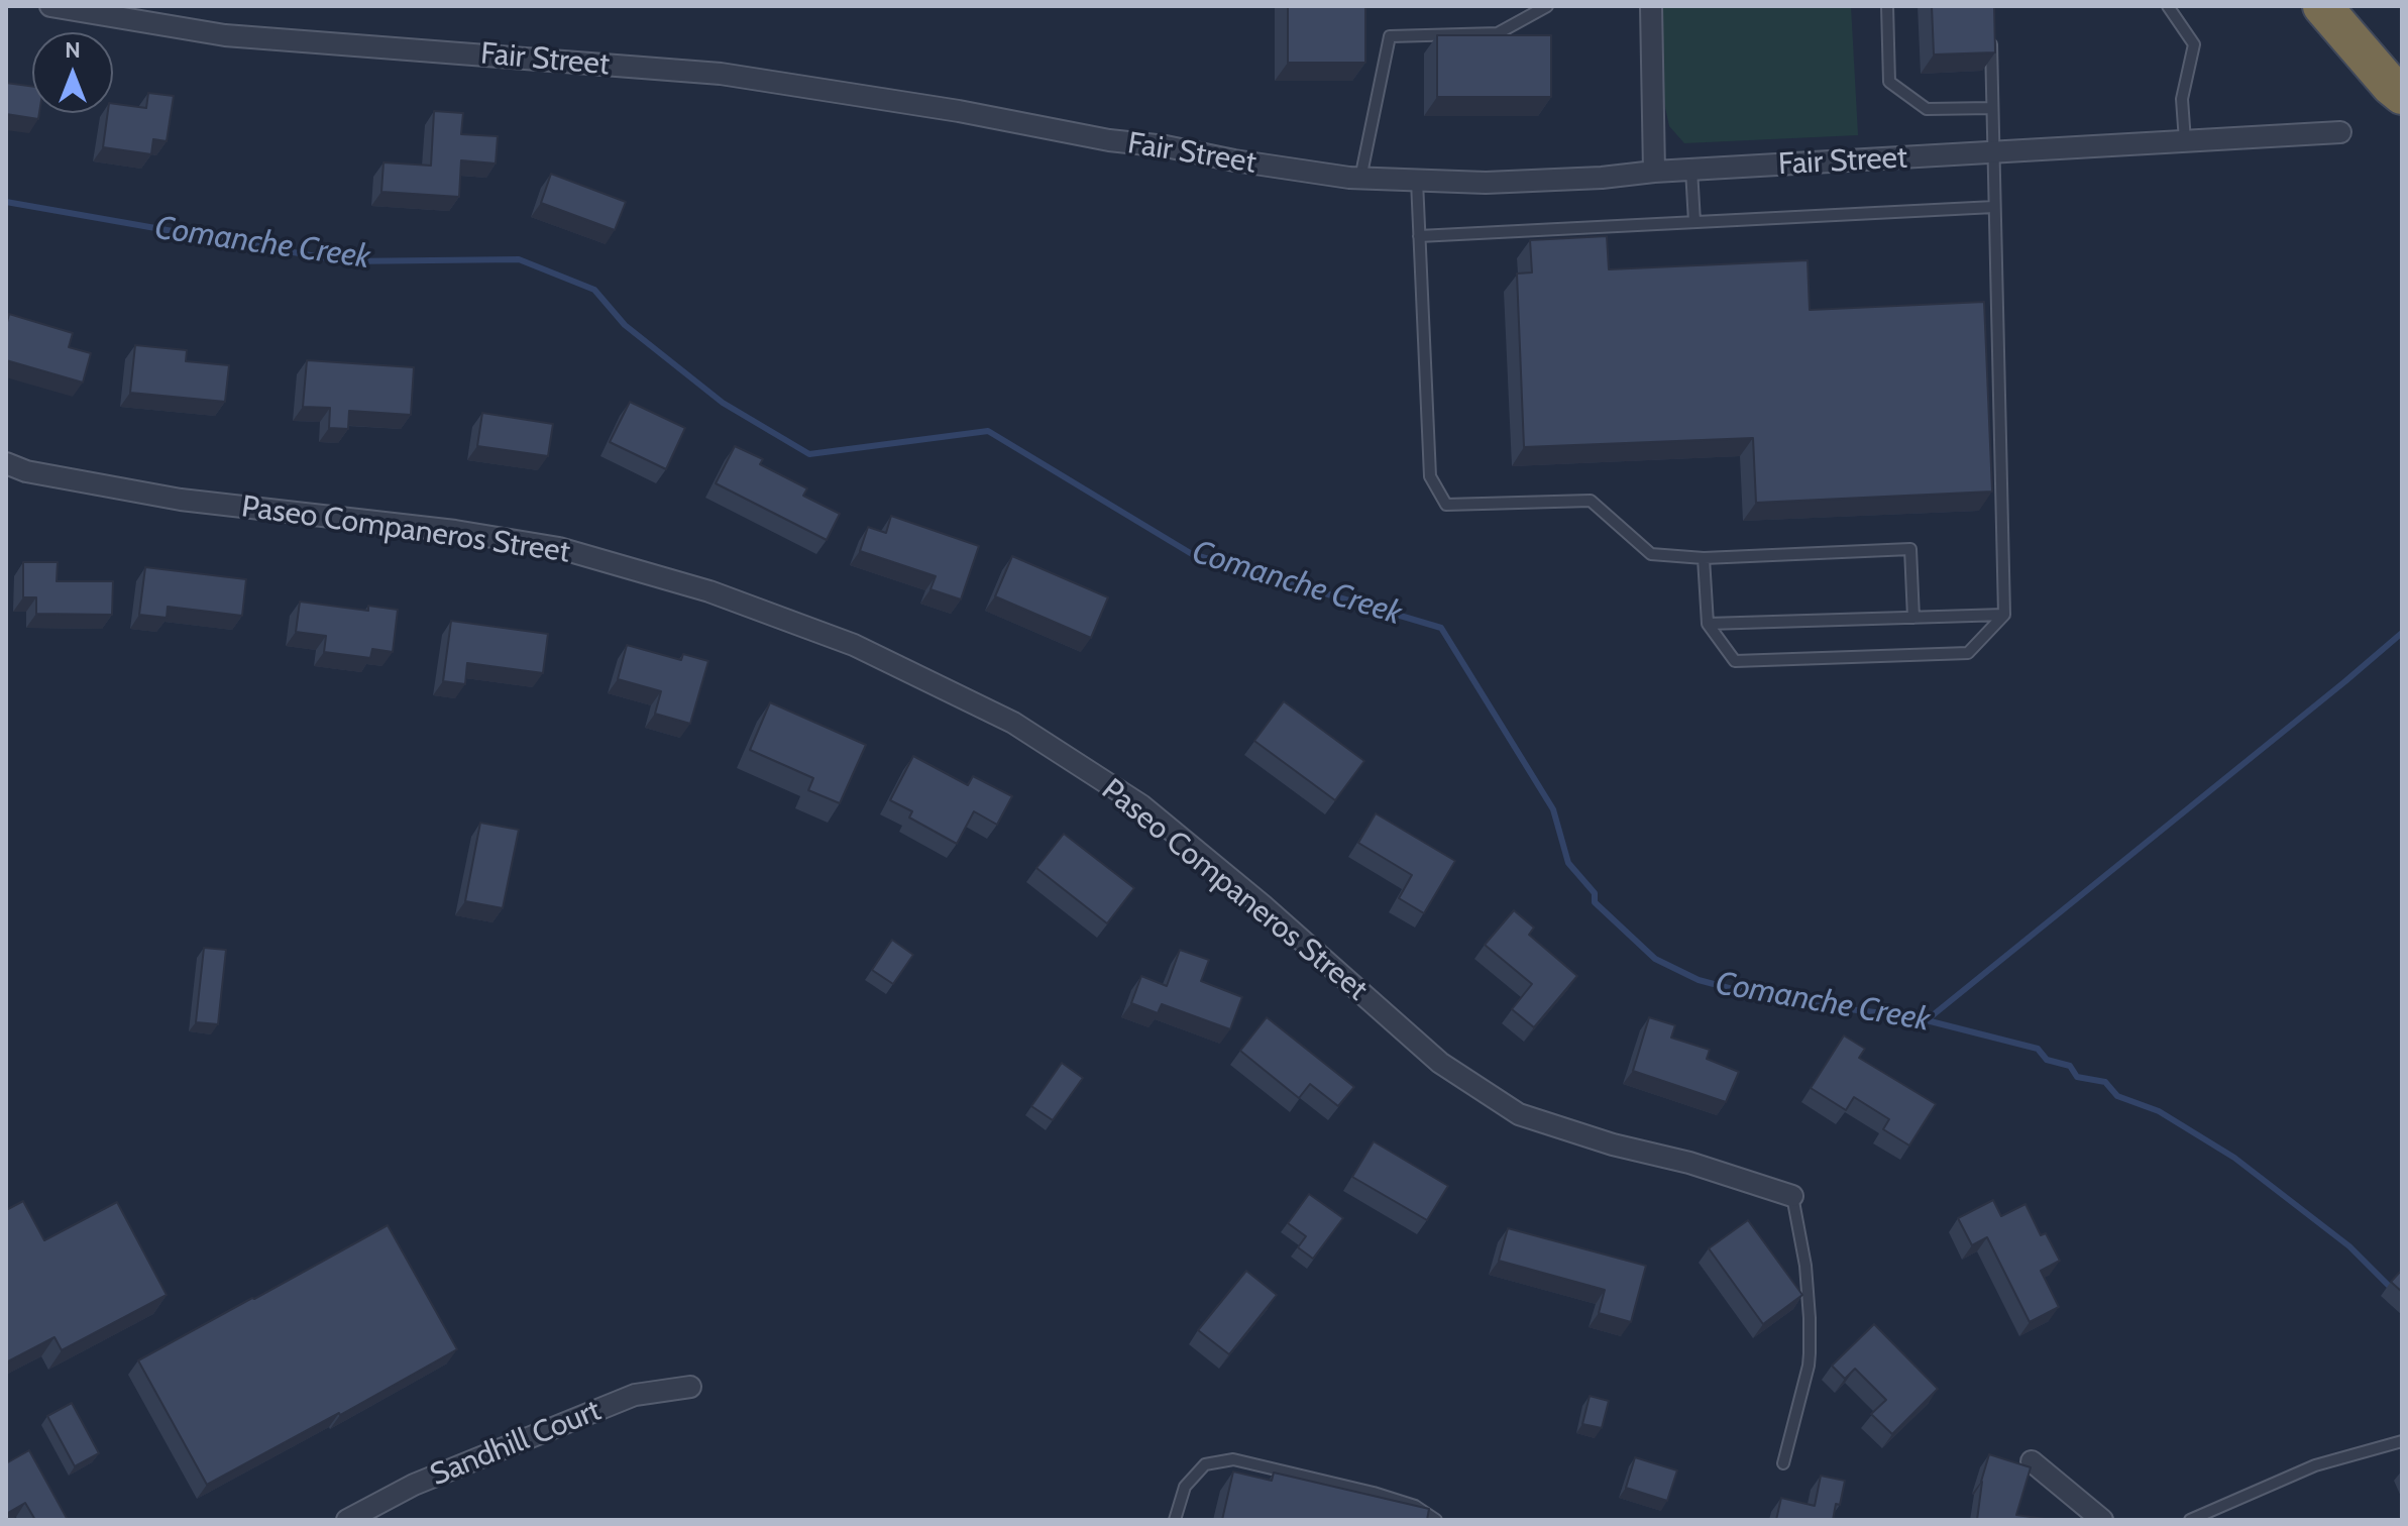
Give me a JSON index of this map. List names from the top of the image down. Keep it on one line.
{"streets":{"street":["Fair Street","Paseo Companeros Street","Sandhill Court"]},"water":["Comanche Creek"],"north":"top"}
